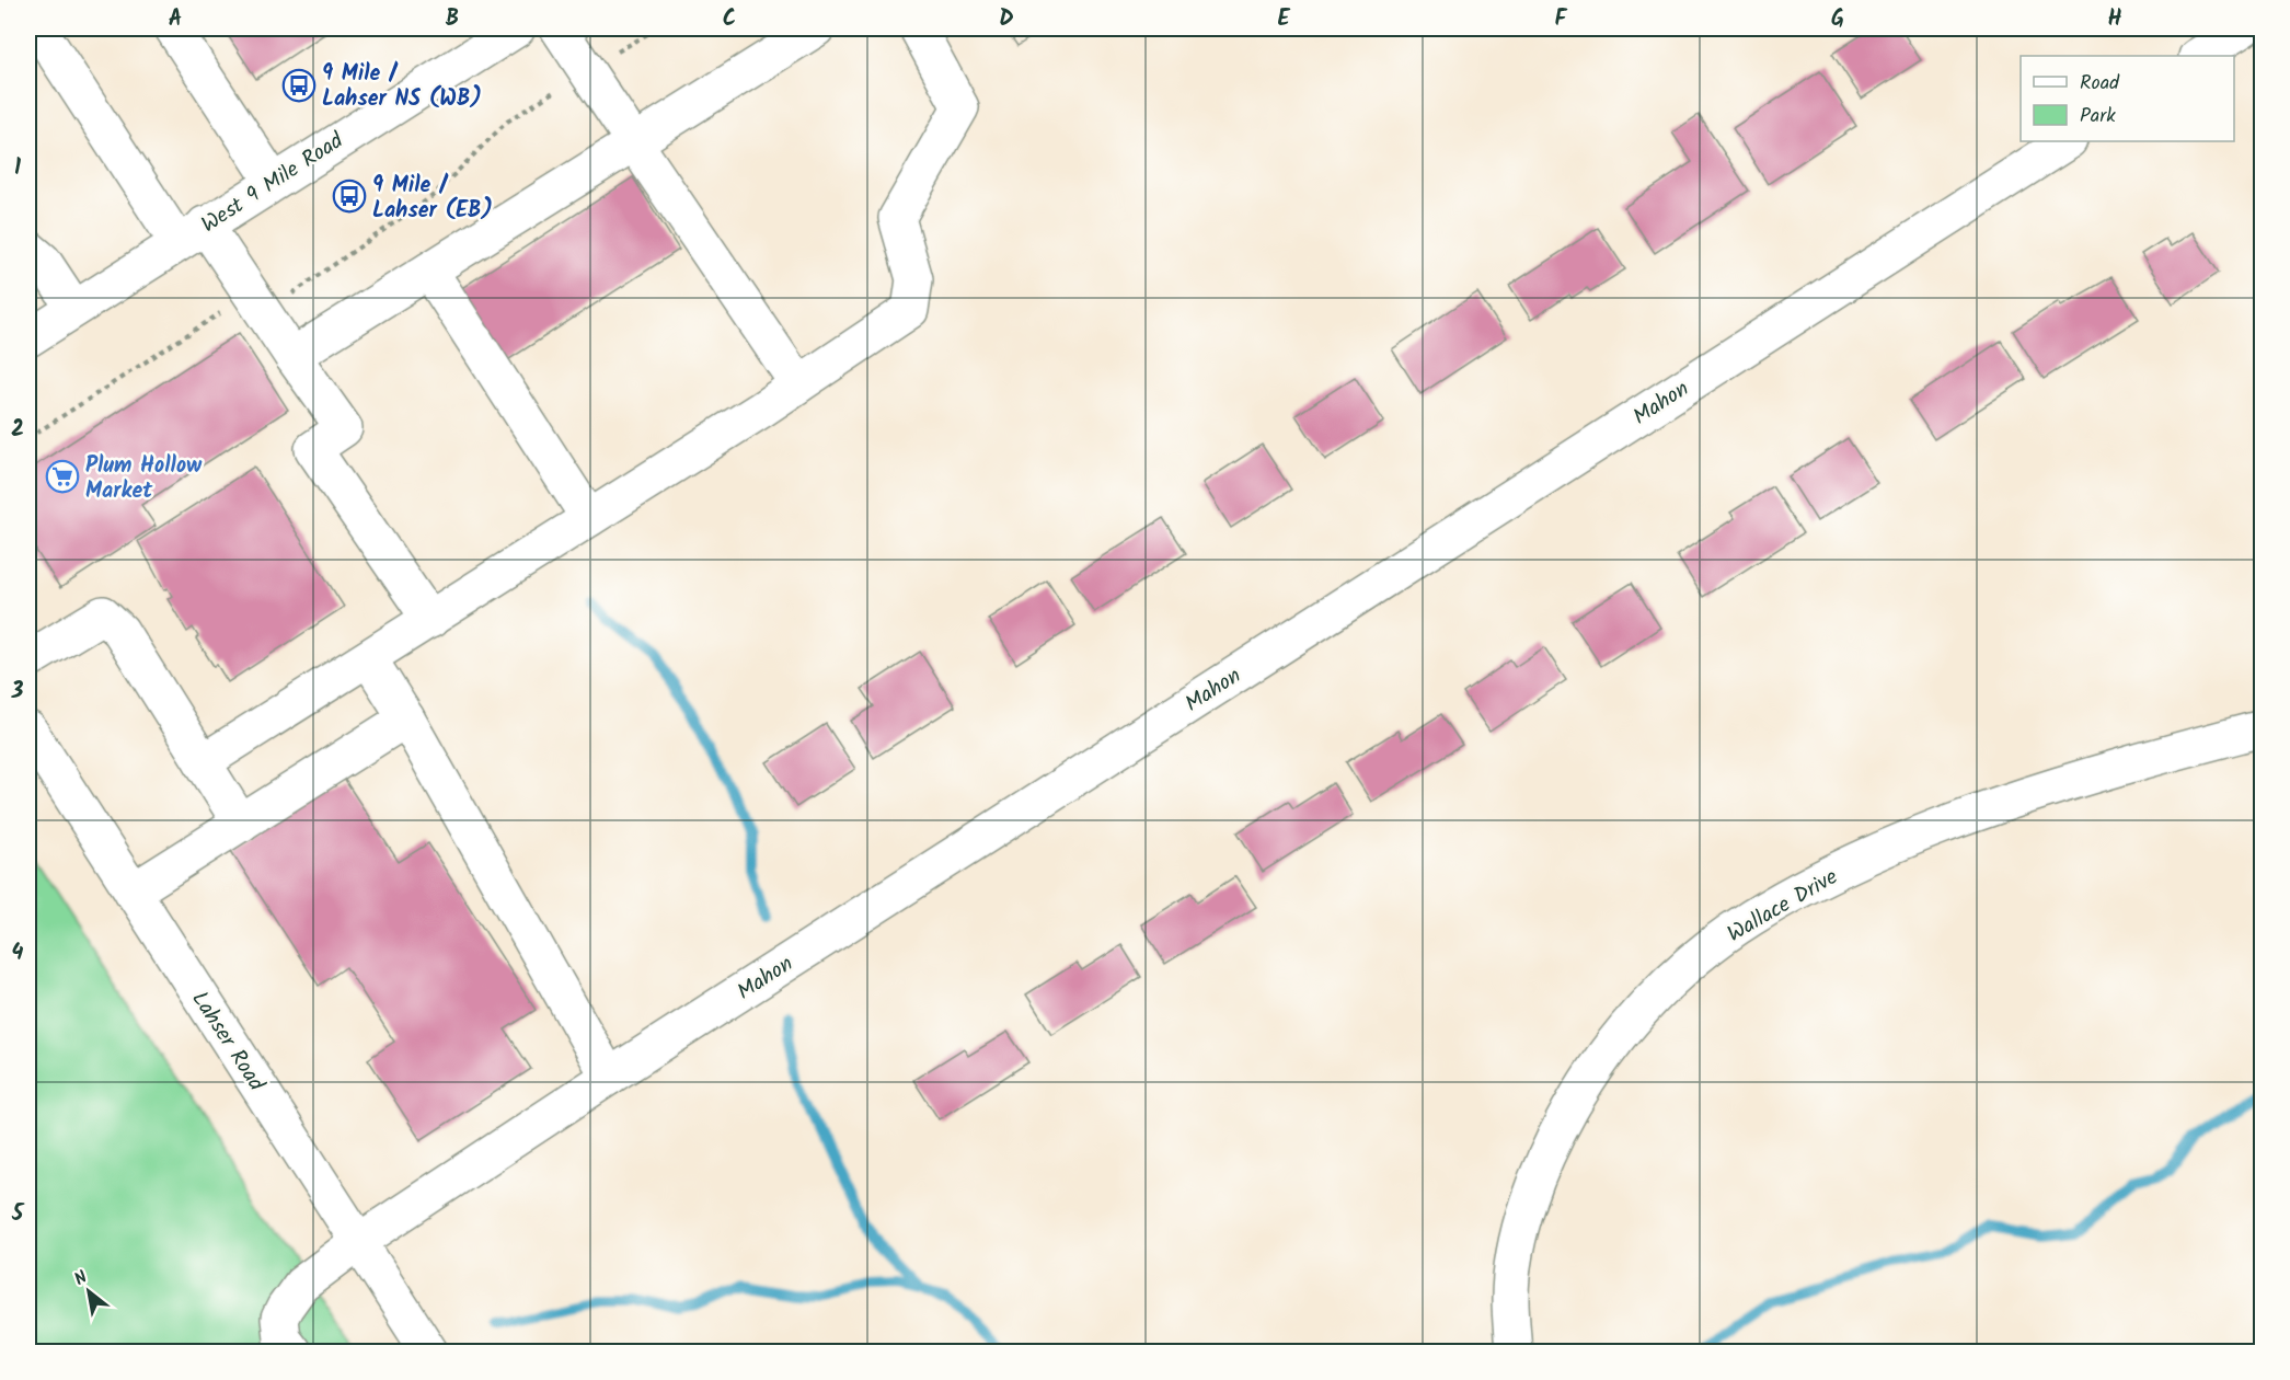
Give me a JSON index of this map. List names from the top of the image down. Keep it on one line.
{"streets":{"street":["West 9 Mile Road","Mahon","Wallace Drive","Lahser Road"]},"crossings":[["Mahon","Lahser Road"]],"places":{"bus stop":["9 Mile / Lahser NS (WB)","9 Mile / Lahser (EB)"],"supermarket":["Plum Hollow Market"]},"legend":["Road","Park"],"north":"top left","grid":{"columns":["A","B","C","D","E","F","G","H"],"rows":["1","2","3","4","5"]}}
